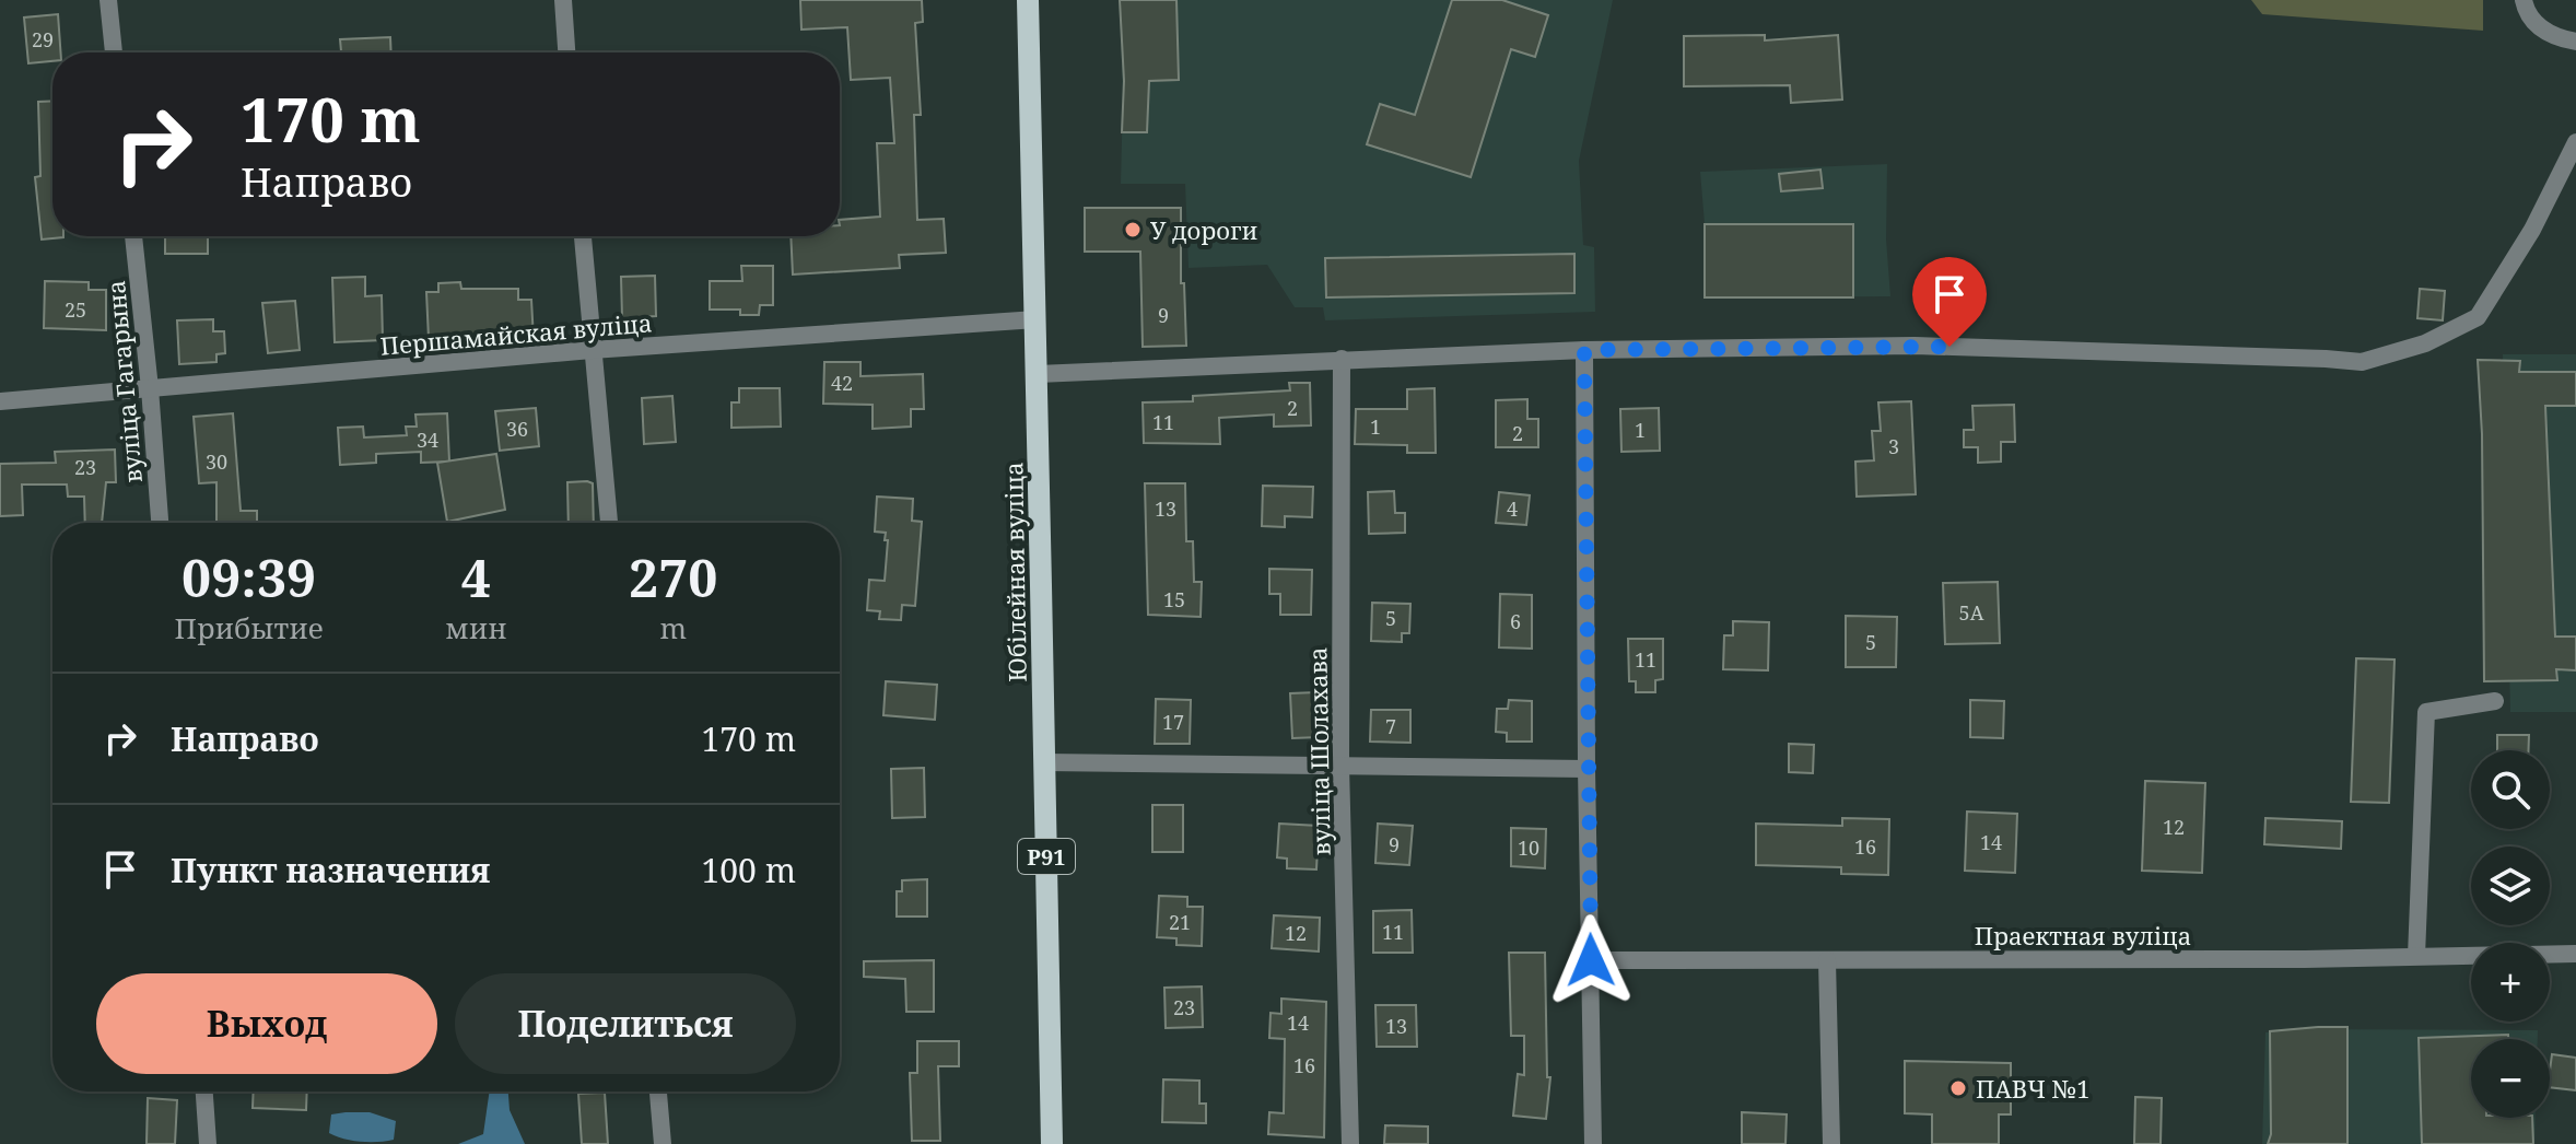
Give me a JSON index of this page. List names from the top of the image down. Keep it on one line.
{"streets":{"main road":["Юбілейная вуліца","Р91"],"street":["Першамайская вуліца","вуліца Гагарына","вуліца Шолахава","Праектная вуліца"]},"crossings":[["Першамайская вуліца","вуліца Гагарына"],["Першамайская вуліца","Юбілейная вуліца"]],"places":["У дороги","ПАВЧ №1"],"house_numbers":["29","25","9","42","2","11","1","36","1","2","34","3","30","23","13","4","15","5А","5","6","5","11","17","7","12","14","9","16","10","21","11","12","23","14","13","16"],"page":{"turn":["170 m","Направо"],"eta":["09:39","Прибытие","4","мин","270","m"],"list":[{"name":"Направо","value":"170 m"},{"name":"Пункт назначения","value":"100 m"}],"map_buttons":["+","−"],"buttons":["Выход","Поделиться"]}}
